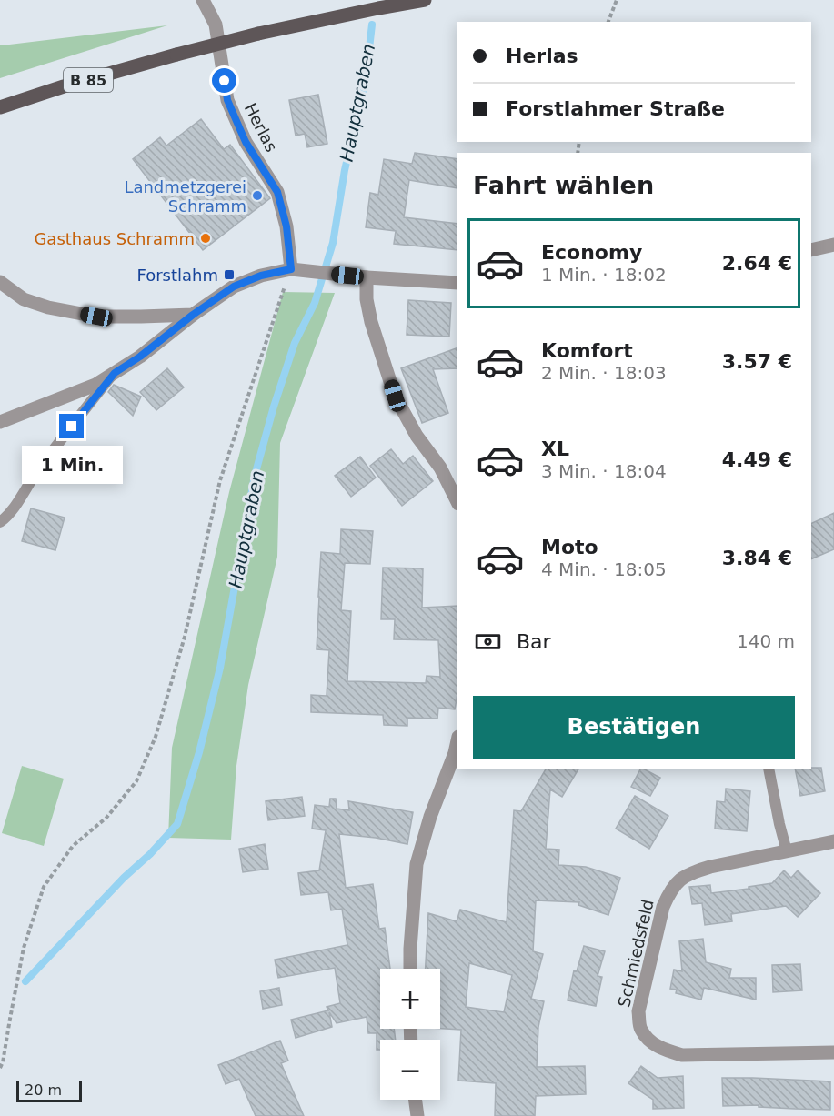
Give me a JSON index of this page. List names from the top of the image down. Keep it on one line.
{"streets":{"main road":["B 85"],"street":["Herlas","Schmiedsfeld"]},"water":["Hauptgraben"],"places":{"other":["Landmetzgerei Schramm","Gasthaus Schramm"],"transit":["Forstlahm"]},"scale_bar":"20 m","page":{"banner":["Herlas","Forstlahmer Straße"],"heading":"Fahrt wählen","list":[{"name":"Economy","note":"1 Min. · 18:02","value":"2.64 €"},{"name":"Komfort","note":"2 Min. · 18:03","value":"3.57 €"},{"name":"XL","note":"3 Min. · 18:04","value":"4.49 €"},{"name":"Moto","note":"4 Min. · 18:05","value":"3.84 €"}],"bubble":"1 Min.","pay":["Bar","140 m"],"buttons":"Bestätigen","map_buttons":["+","−"],"scale":"20 m"}}
